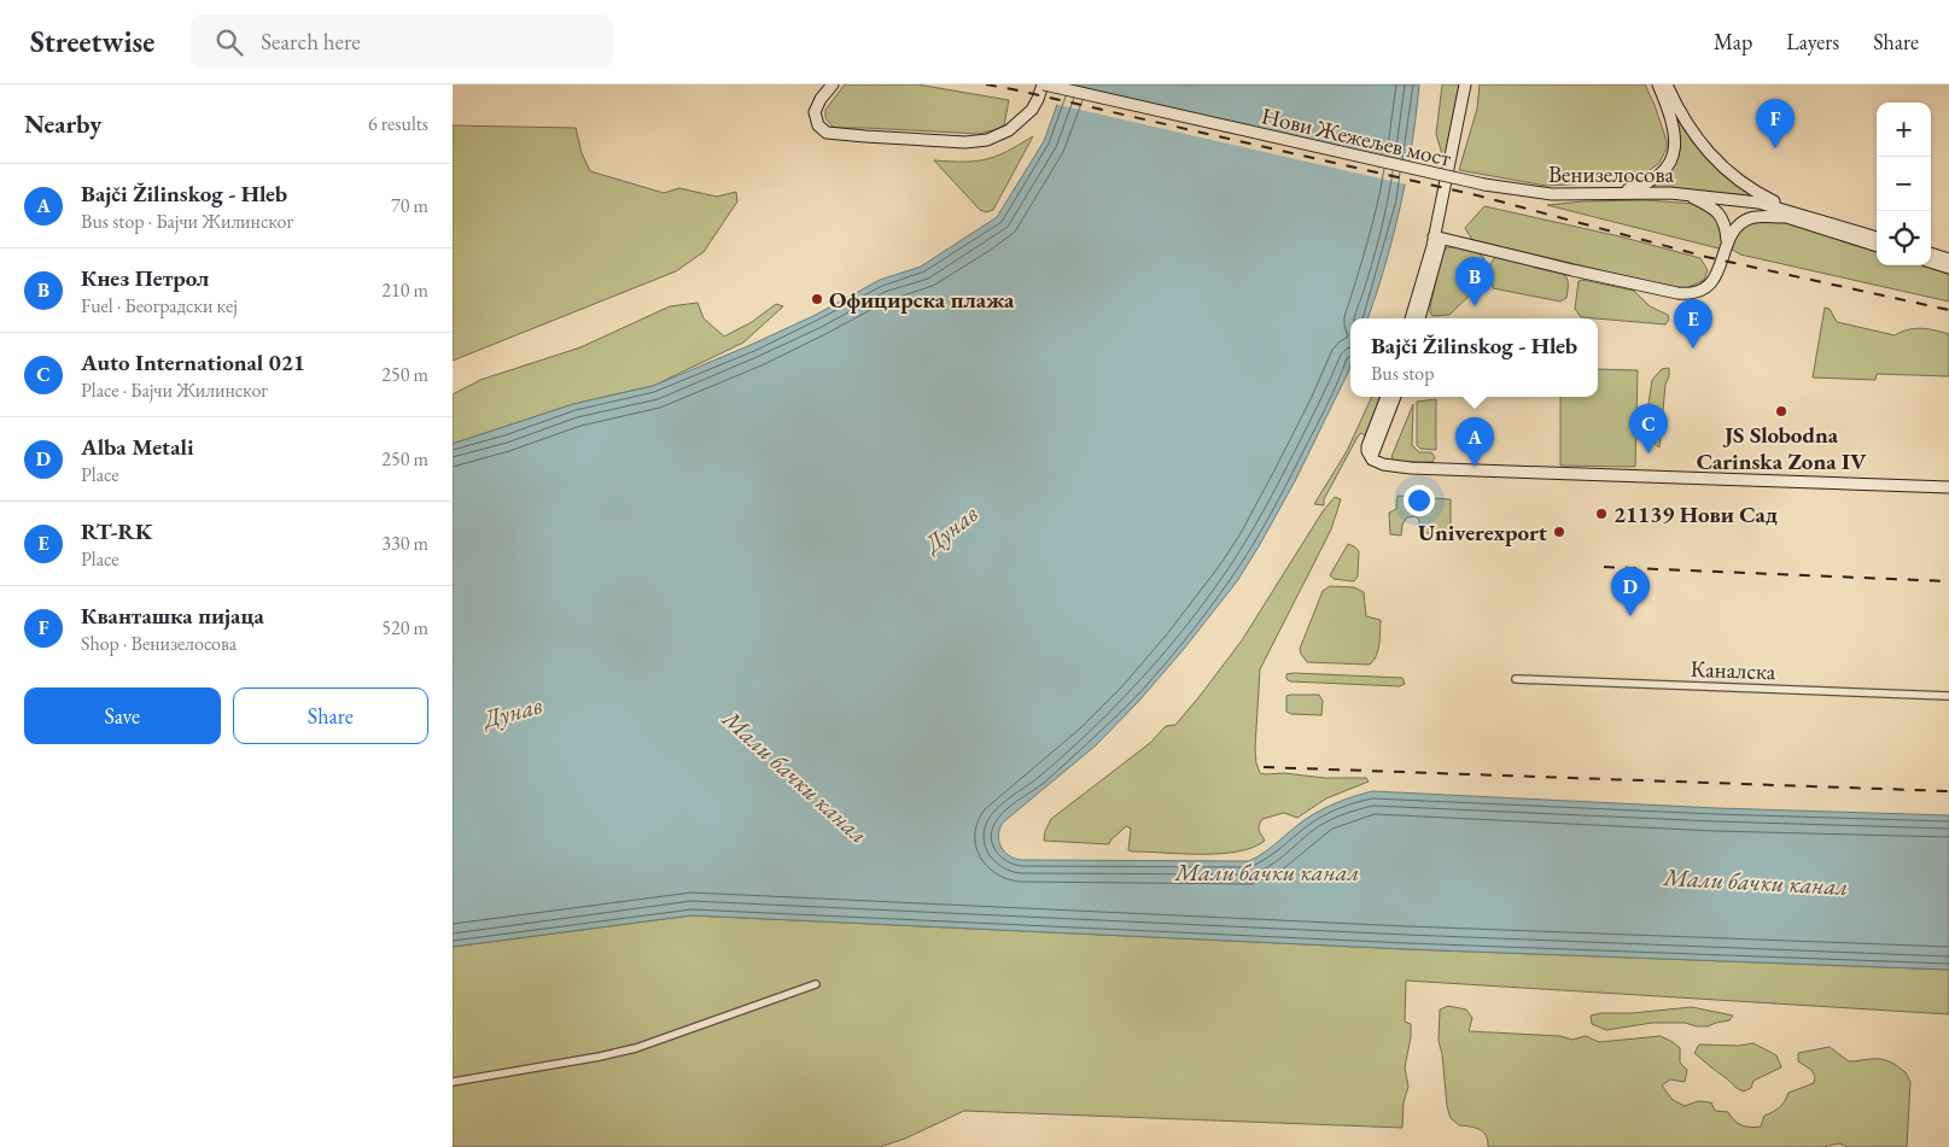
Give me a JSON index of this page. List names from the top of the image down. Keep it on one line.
{"streets":{"main road":["Нови Жежељев мост","Венизелосова"],"street":["Каналска"]},"crossings":[["Нови Жежељев мост","Венизелосова"]],"water":["Дунав","Мали бачки канал"],"places":["Официрска плажа","JS Slobodna Carinska Zona IV","21139 Нови Сад","Univerexport"],"page":{"header":"Streetwise","search":"Search here","nav":["Map","Layers","Share"],"heading":["Nearby","6 results"],"pins":["F","B","E","C","A","D"],"map_buttons":["+","−"],"list":[{"mark":"A","name":"Bajči Žilinskog - Hleb","note":"Bus stop · Бајчи Жилинског","value":"70 m"},{"mark":"B","name":"Кнез Петрол","note":"Fuel · Београдски кеј","value":"210 m"},{"mark":"C","name":"Auto International 021","note":"Place · Бајчи Жилинског","value":"250 m"},{"mark":"D","name":"Alba Metali","note":"Place","value":"250 m"},{"mark":"E","name":"RT-RK","note":"Place","value":"330 m"},{"mark":"F","name":"Кванташка пијаца","note":"Shop · Венизелосова","value":"520 m"}],"popup":["Bajči Žilinskog - Hleb","Bus stop"],"buttons":["Save","Share"]}}
